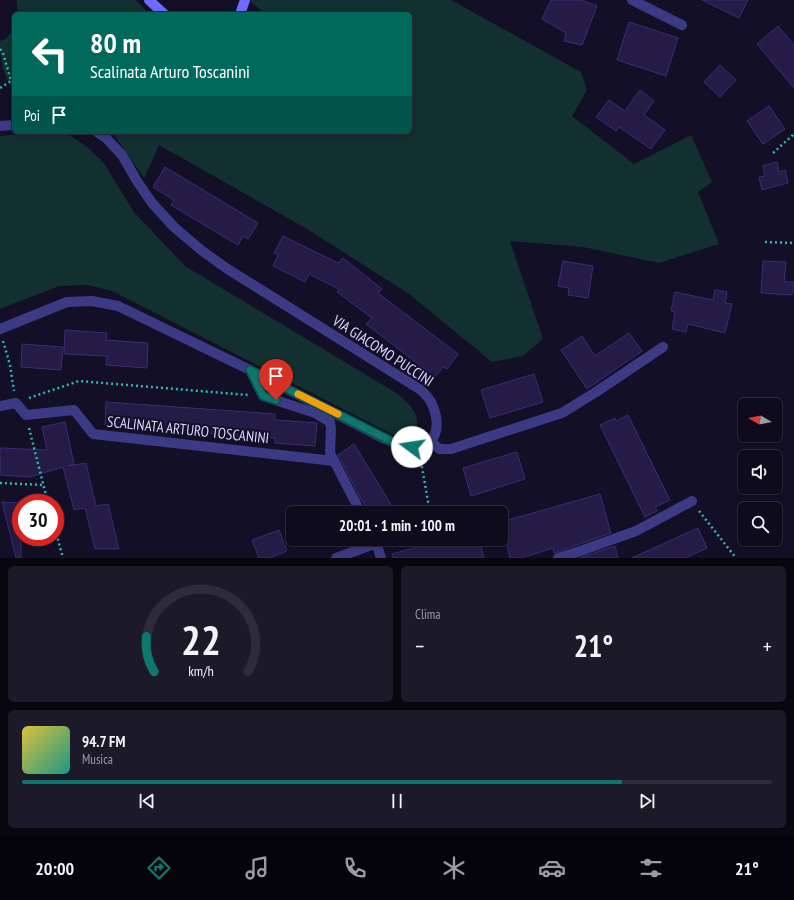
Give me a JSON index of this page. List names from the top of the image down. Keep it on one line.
{"streets":{"street":["VIA GIACOMO PUCCINI","SCALINATA ARTURO TOSCANINI"]},"north":"left","page":{"turn":["80 m","Scalinata Arturo Toscanini"],"then":"Poi","limit":"30","trip":"20:01 · 1 min · 100 m","tile":"Clima","heat":["−","21°","+"],"song":["94.7 FM","Musica"],"tabs":["20:00","21°"],"gauge":["22","km/h"]}}
